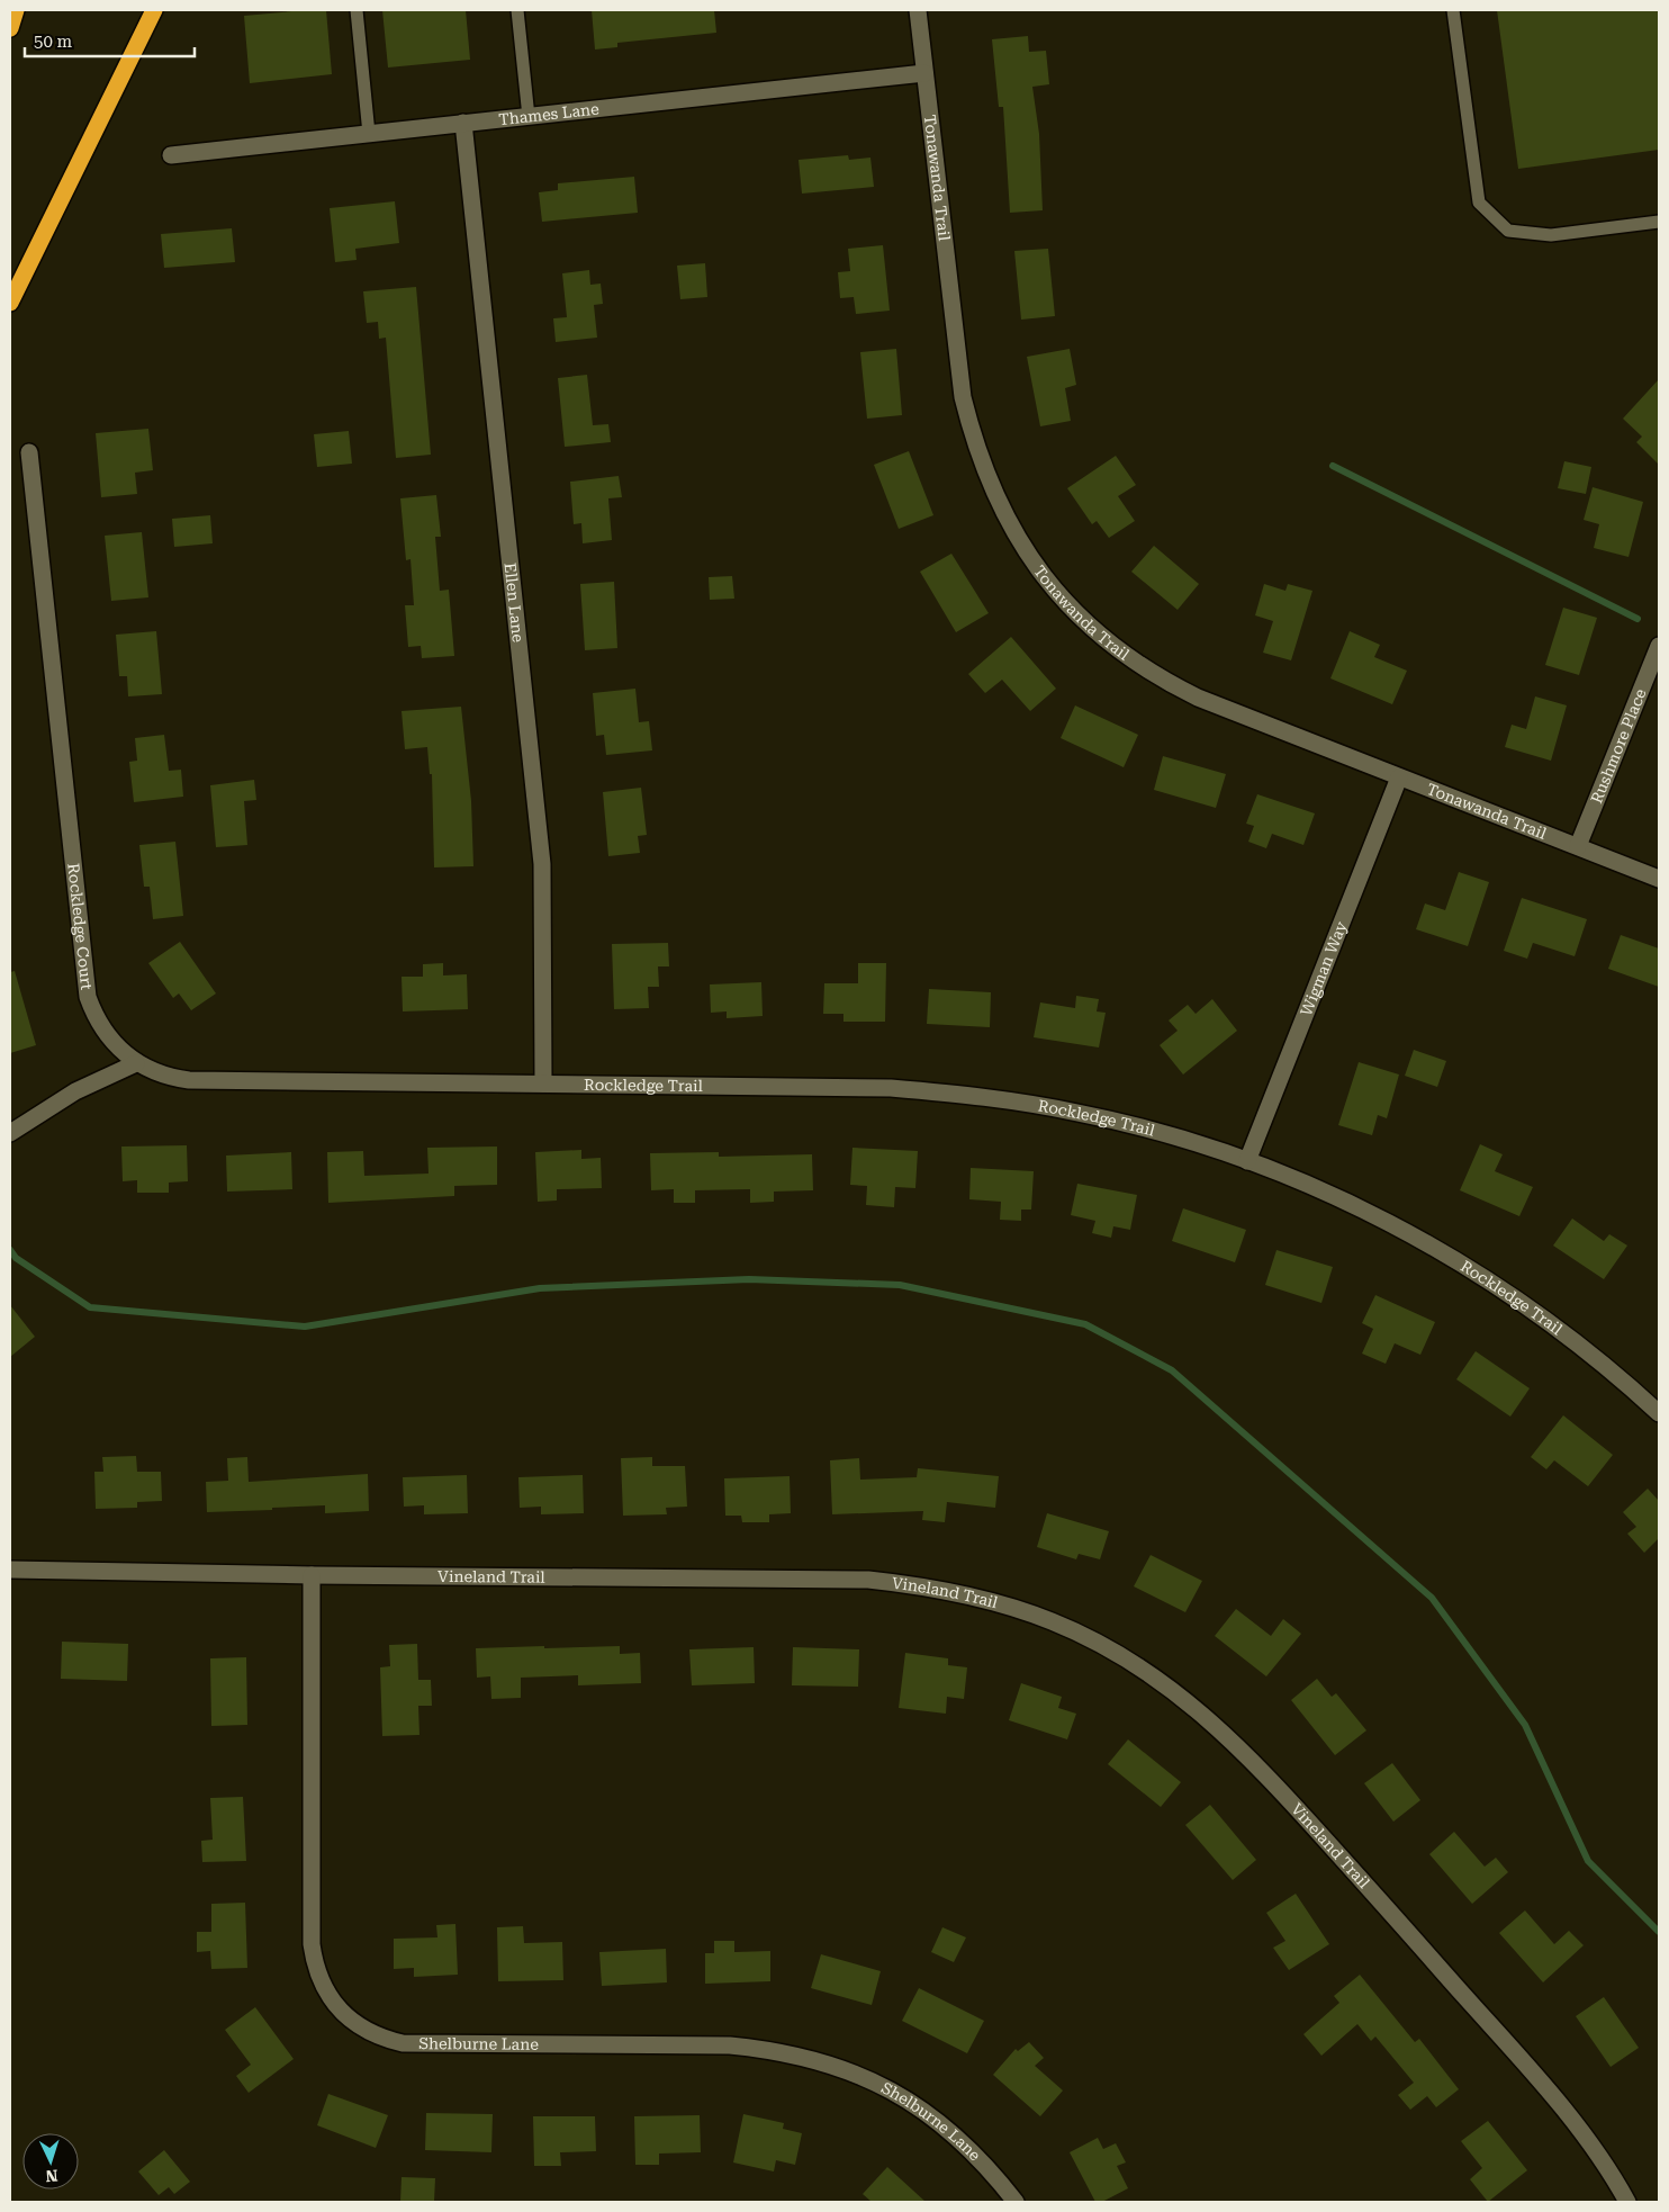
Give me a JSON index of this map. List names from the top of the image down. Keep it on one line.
{"streets":{"street":["Thames Lane","Tonawanda Trail","Ellen Lane","Rushmore Place","Rockledge Court","Wigman Way","Rockledge Trail","Vineland Trail","Shelburne Lane"]},"crossings":[["Thames Lane","Tonawanda Trail"],["Thames Lane","Ellen Lane"],["Tonawanda Trail","Rushmore Place"],["Tonawanda Trail","Wigman Way"],["Ellen Lane","Rockledge Trail"],["Rockledge Court","Rockledge Trail"],["Wigman Way","Rockledge Trail"],["Vineland Trail","Shelburne Lane"]],"scale_bar":"50 m","north":"bottom"}
